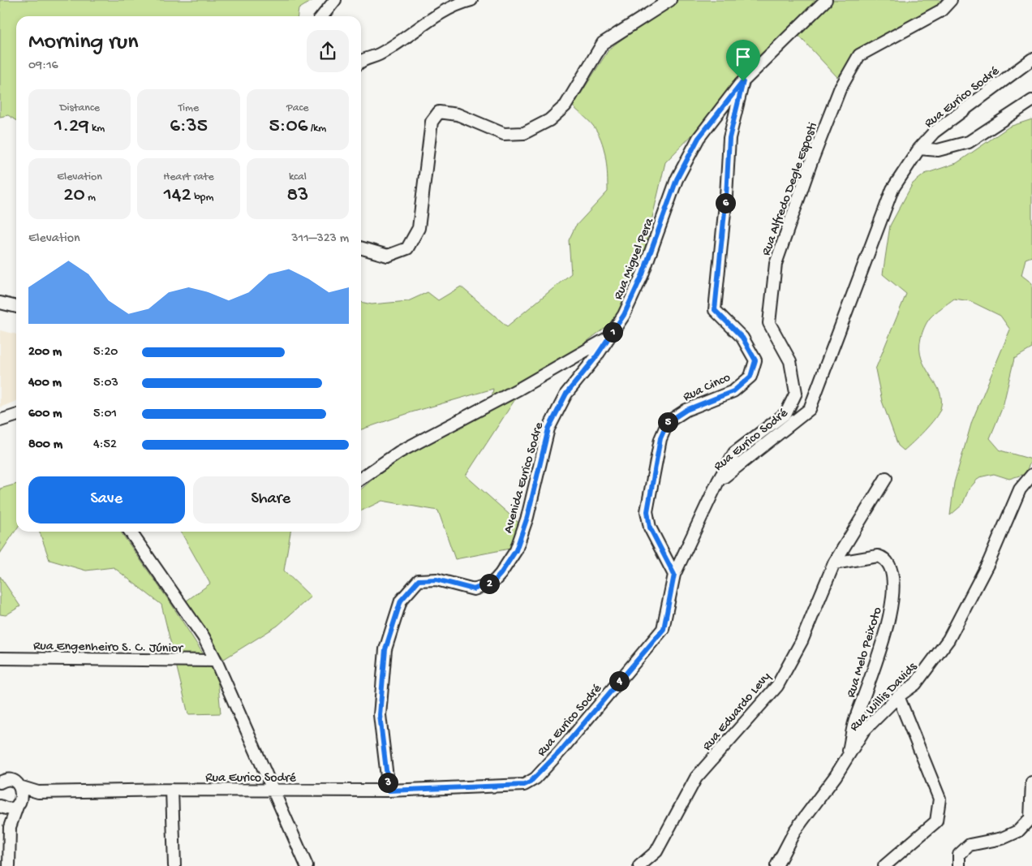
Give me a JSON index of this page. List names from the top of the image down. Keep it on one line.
{"streets":{"street":["Rua Eurico Sodré","Rua Alfredo Degle Esposti","Rua Miguel Pera","Rua Cinco","Avenida Eurico Sodre","Rua Engenheiro S. C. Júnior","Rua Melo Peixoto","Rua Willis Davids","Rua Eduardo Levy"]},"crossings":[["Rua Eurico Sodré","Rua Alfredo Degle Esposti"],["Rua Eurico Sodré","Rua Cinco"],["Rua Eurico Sodré","Avenida Eurico Sodre"],["Rua Miguel Pera","Rua Cinco"],["Rua Miguel Pera","Avenida Eurico Sodre"],["Rua Melo Peixoto","Rua Willis Davids"],["Rua Melo Peixoto","Rua Eduardo Levy"]],"page":{"heading":["Morning run","09:16"],"stats":[["Distance","1.29 km"],["Time","6:35"],["Pace","5:06 /km"],["Elevation","20 m"],["Heart rate","142 bpm"],["kcal","83"]],"pins":["6","1","5","2","4","3"],"chart":["Elevation","311–323 m"],"list":[{"name":"200 m","note":"5:20"},{"name":"400 m","note":"5:03"},{"name":"600 m","note":"5:01"},{"name":"800 m","note":"4:52"}],"buttons":["Save","Share"]}}
